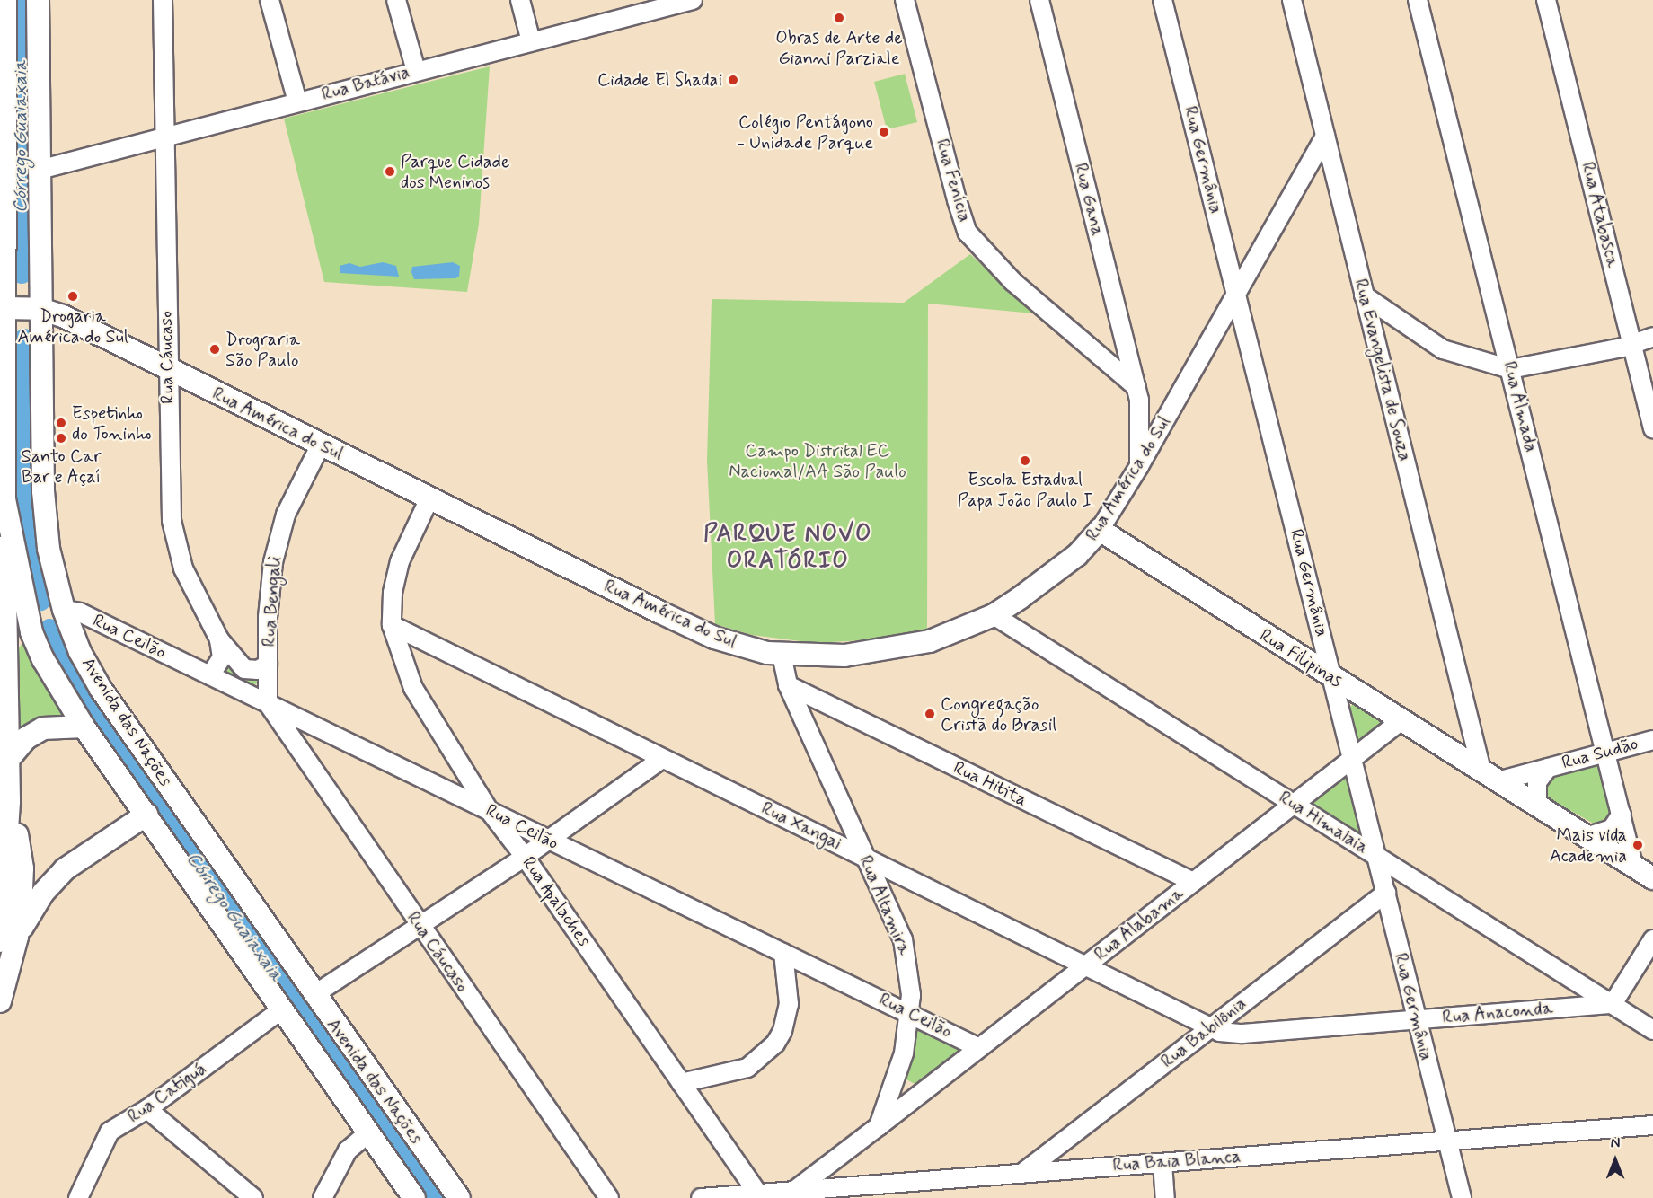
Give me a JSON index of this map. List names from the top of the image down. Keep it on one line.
{"streets":{"main road":["Rua América do Sul","Rua Filipinas","Avenida das Nações"],"street":["Rua Batávia","Rua Germânia","Rua Fenícia","Rua Gana","Rua Atabasca","Rua Cáucaso","Rua Evangelista de Souza","Rua Almada","Rua Bengali","Rua Ceilão","Rua Sudão","Rua Hitita","Rua Himalaia","Rua Xangai","Rua Apalaches","Rua Altamira","Rua Alabama","Rua Anaconda","Rua Babilônia","Rua Catiguá","Rua Baia Blanca"]},"crossings":[["Rua Batávia","Rua Cáucaso"],["Rua Batávia","Avenida das Nações"],["Rua Germânia","Rua América do Sul"],["Rua Germânia","Rua Filipinas"],["Rua Germânia","Rua Himalaia"],["Rua Germânia","Rua Alabama"],["Rua Germânia","Rua Anaconda"],["Rua Germânia","Rua Babilônia"],["Rua Germânia","Rua Baia Blanca"],["Rua Fenícia","Rua Gana"],["Rua Gana","Rua América do Sul"],["Rua Cáucaso","Rua América do Sul"],["Rua Cáucaso","Rua Bengali"],["Rua Cáucaso","Rua Ceilão"],["Rua Evangelista de Souza","Rua América do Sul"],["Rua Evangelista de Souza","Rua Filipinas"],["Rua Evangelista de Souza","Rua Sudão"],["Rua Almada","Rua Sudão"],["Rua América do Sul","Rua Bengali"],["Rua América do Sul","Rua Filipinas"],["Rua América do Sul","Avenida das Nações"],["Rua América do Sul","Rua Himalaia"],["Rua América do Sul","Rua Apalaches"],["Rua América do Sul","Rua Altamira"],["Rua Bengali","Rua Ceilão"],["Rua Ceilão","Avenida das Nações"],["Rua Ceilão","Rua Apalaches"],["Rua Ceilão","Rua Altamira"],["Rua Ceilão","Rua Alabama"],["Rua Filipinas","Rua Sudão"],["Rua Filipinas","Rua Alabama"],["Avenida das Nações","Rua Catiguá"],["Rua Hitita","Rua Altamira"],["Rua Hitita","Rua Alabama"],["Rua Himalaia","Rua Alabama"],["Rua Himalaia","Rua Anaconda"],["Rua Xangai","Rua Apalaches"],["Rua Xangai","Rua Altamira"],["Rua Xangai","Rua Alabama"],["Rua Xangai","Rua Anaconda"],["Rua Xangai","Rua Babilônia"],["Rua Apalaches","Rua Baia Blanca"],["Rua Altamira","Rua Alabama"],["Rua Anaconda","Rua Babilônia"],["Rua Babilônia","Rua Baia Blanca"]],"districts":["PARQUE NOVO ORATÓRIO"],"water":["Córrego Guaiaxaia"],"parks":["Campo Distrital EC Nacional/AA São Paulo"],"places":["Obras de Arte de Gianni Parziale","Cidade El Shadai","Colégio Pentágono - Unidade Parque","Parque Cidade dos Meninos","Drogaria América do Sul","Drograria São Paulo","Espetinho do Toninho","Santo Car Bar e Açaí","Escola Estadual Papa João Paulo I","Congregação Cristã do Brasil","Mais vida Academia"],"north":"top"}
